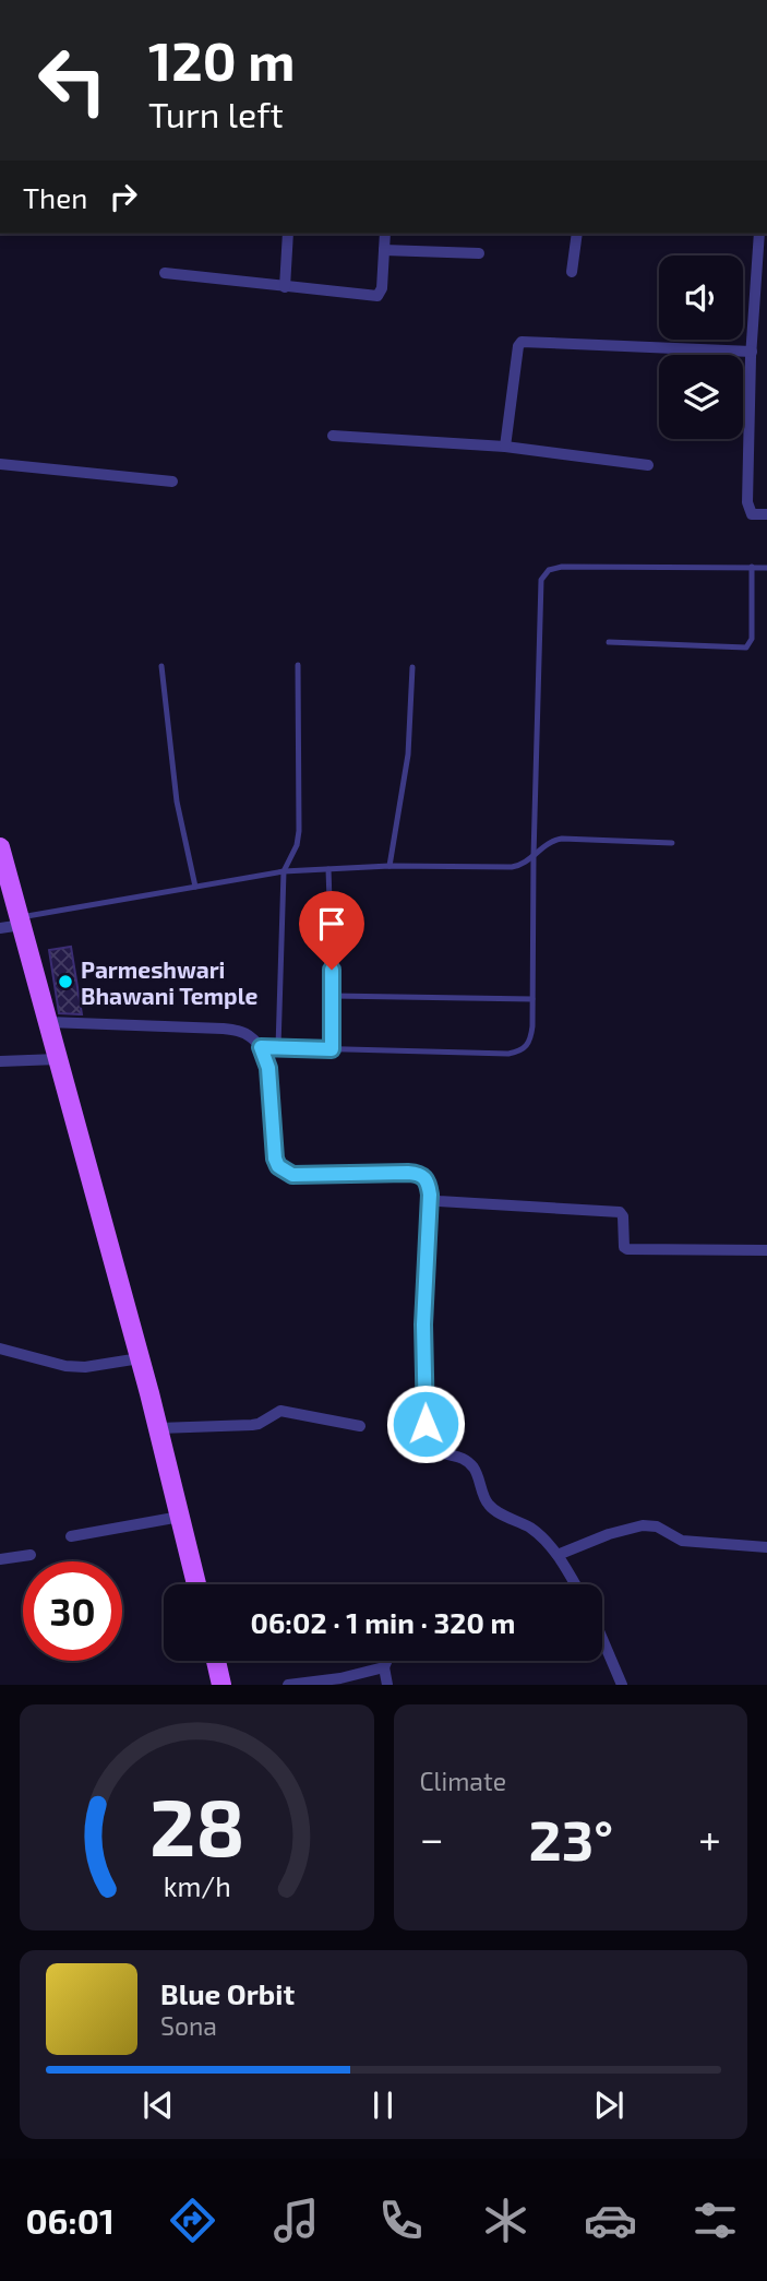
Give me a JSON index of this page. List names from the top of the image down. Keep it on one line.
{"places":["Parmeshwari Bhawani Temple"],"page":{"turn":["120 m","Turn left"],"then":"Then","limit":"30","trip":"06:02 · 1 min · 320 m","tile":"Climate","heat":["−","23°","+"],"song":["Blue Orbit","Sona"],"tabs":"06:01","gauge":["28","km/h"]}}
